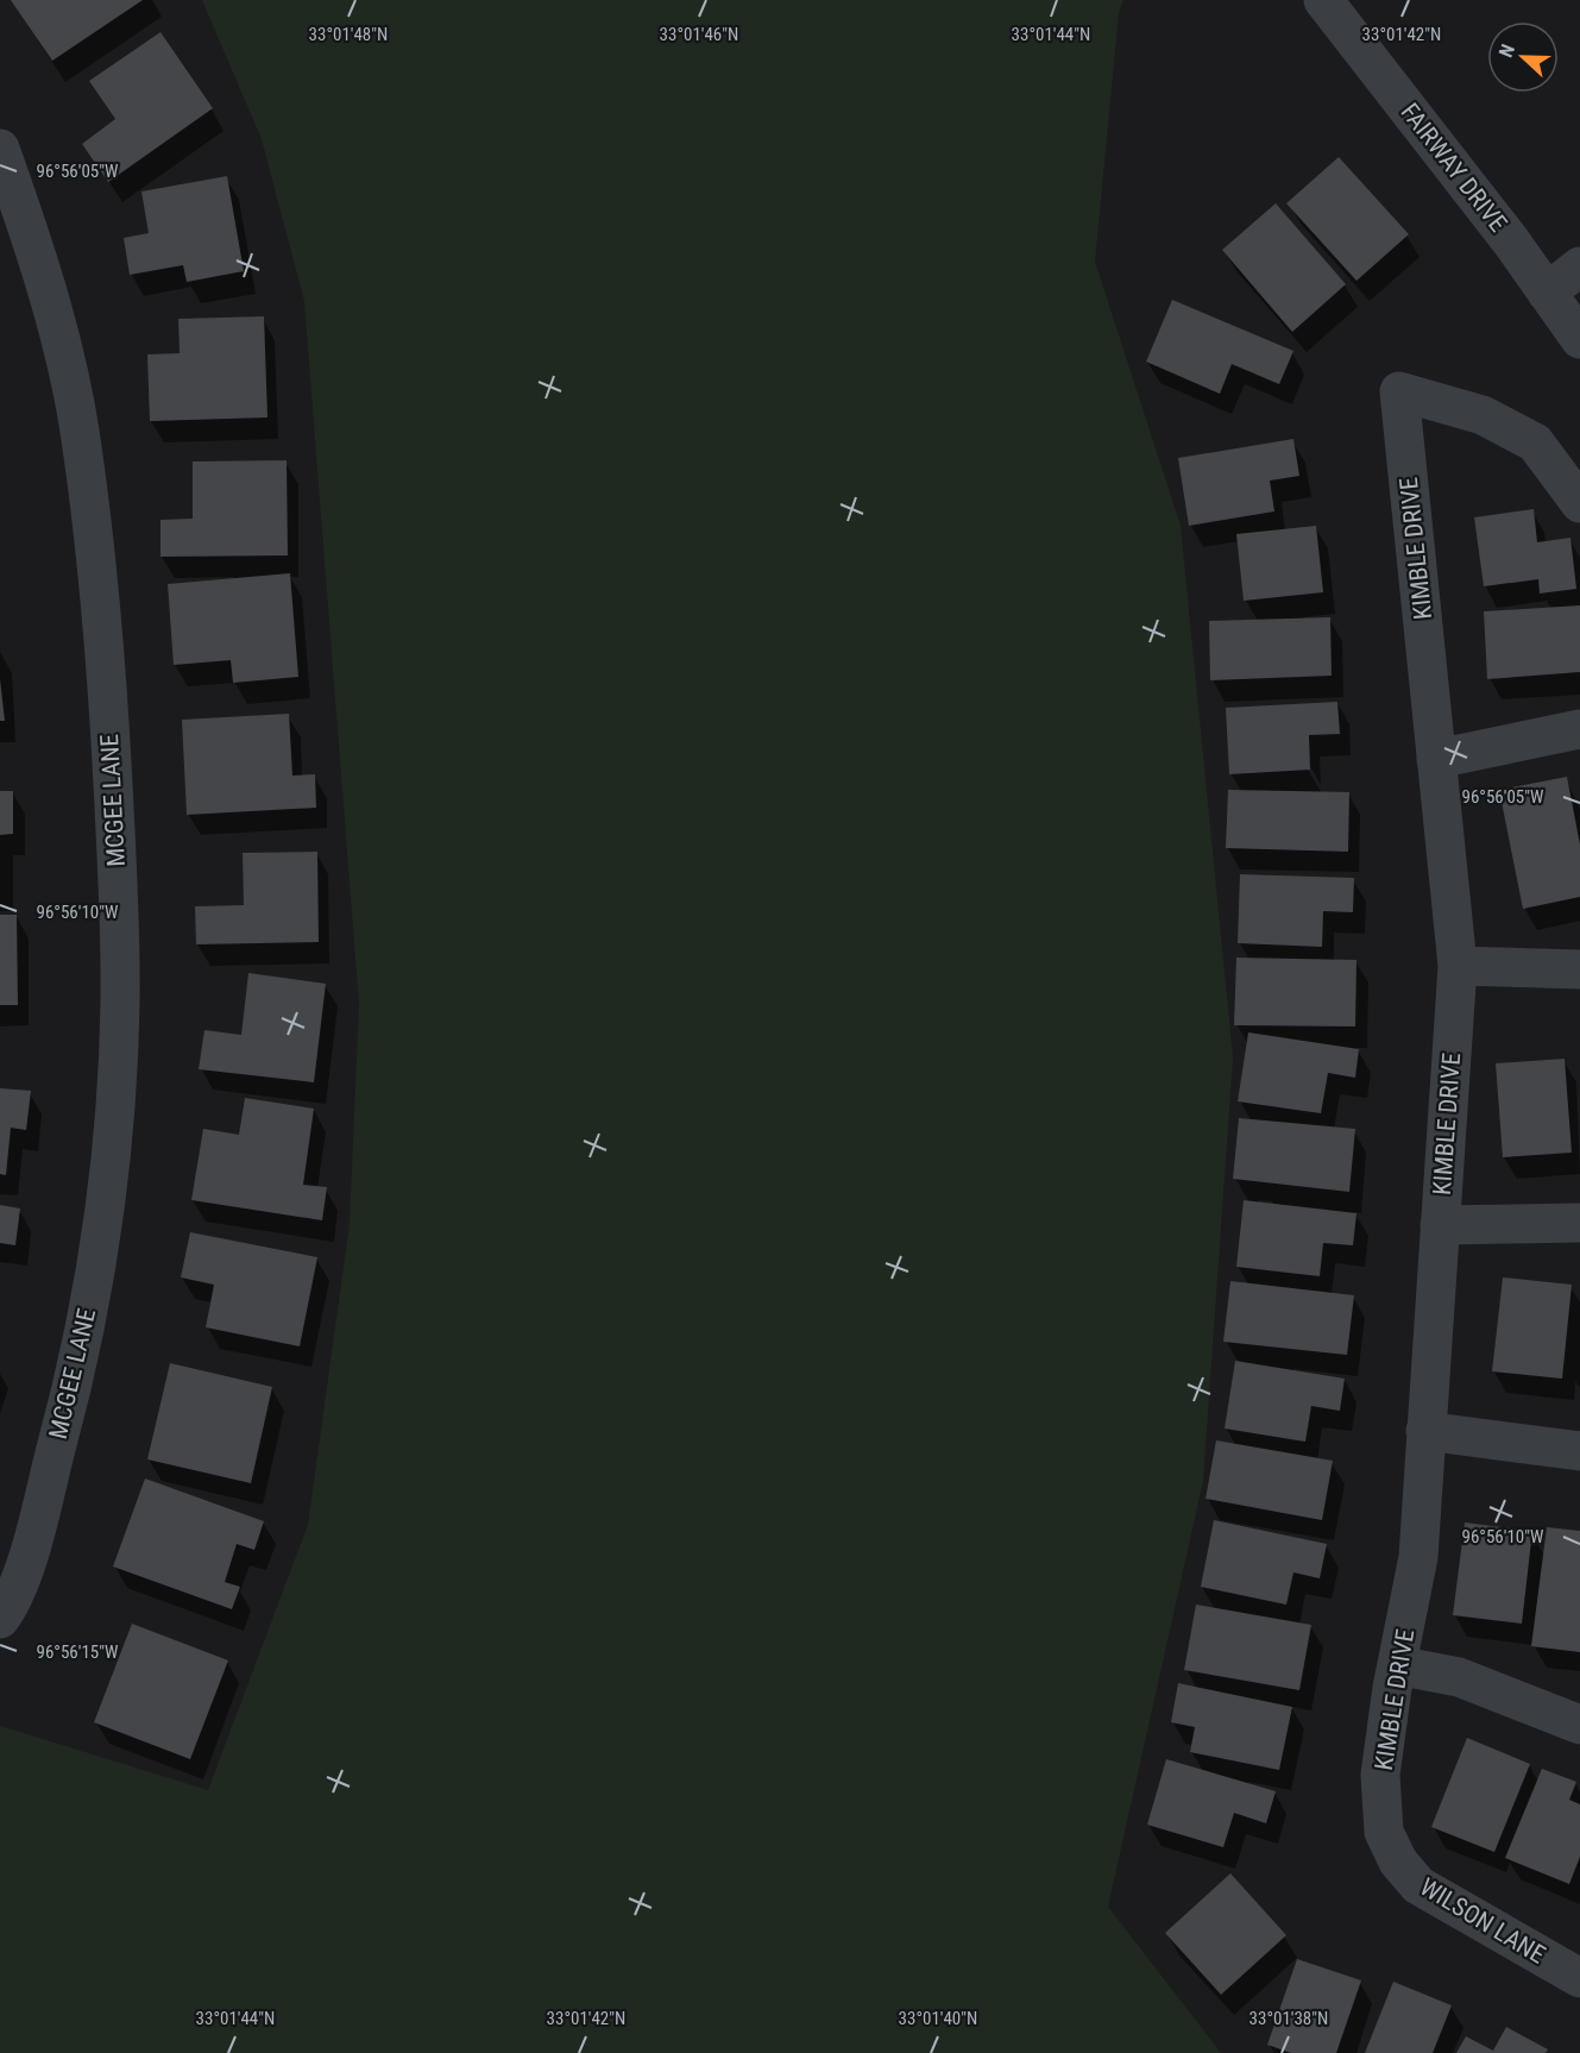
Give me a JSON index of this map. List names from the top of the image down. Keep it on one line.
{"streets":{"street":["FAIRWAY DRIVE","KIMBLE DRIVE","MCGEE LANE","WILSON LANE"]},"crossings":[["KIMBLE DRIVE","WILSON LANE"]],"north":"left","coordinates":["33°01'44\"N","33°01'42\"N","33°01'48\"N","33°01'46\"N","96°56'05\"W","96°56'10\"W","96°56'15\"W","33°01'40\"N","33°01'38\"N"]}
